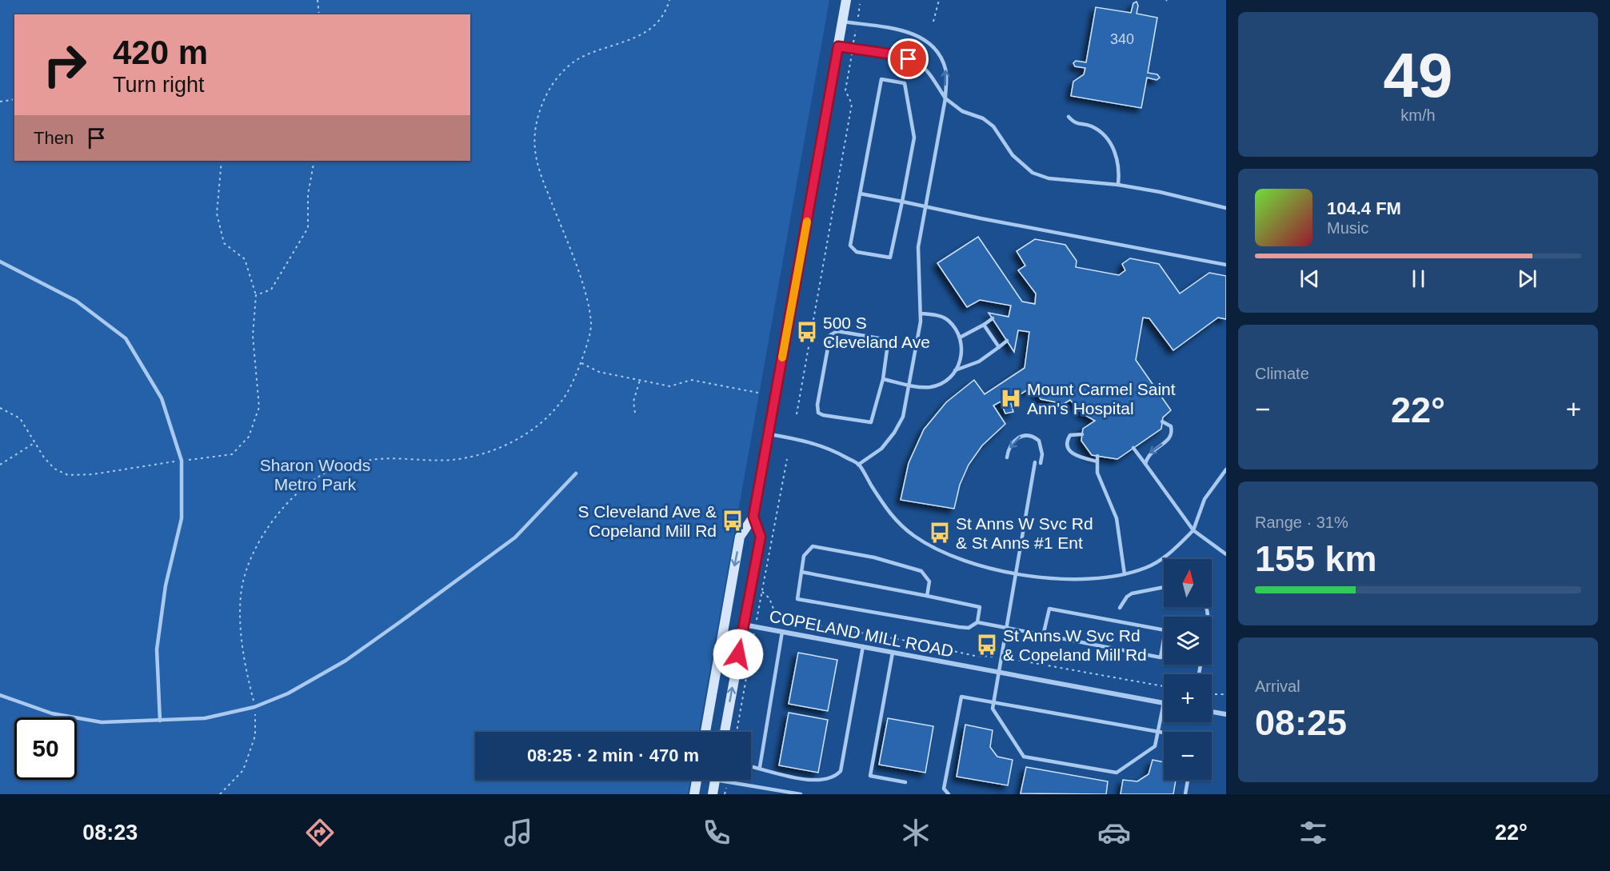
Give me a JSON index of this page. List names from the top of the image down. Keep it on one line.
{"streets":{"street":["COPELAND MILL ROAD"]},"parks":["Sharon Woods Metro Park"],"places":{"bus stop":["500 S Cleveland Ave","S Cleveland Ave & Copeland Mill Rd","St Anns W Svc Rd & St Anns #1 Ent","St Anns W Svc Rd & Copeland Mill Rd"],"hospital":["Mount Carmel Saint Ann's Hospital"]},"house_numbers":["340"],"north":"top","page":{"tile":[["49","km/h"],"Climate",["Range · 31%","155 km"],["Arrival","08:25"]],"turn":["420 m","Turn right"],"then":"Then","song":["104.4 FM","Music"],"heat":["−","22°","+"],"map_buttons":["+","−"],"limit":"50","trip":"08:25 · 2 min · 470 m","tabs":["08:23","22°"]}}
